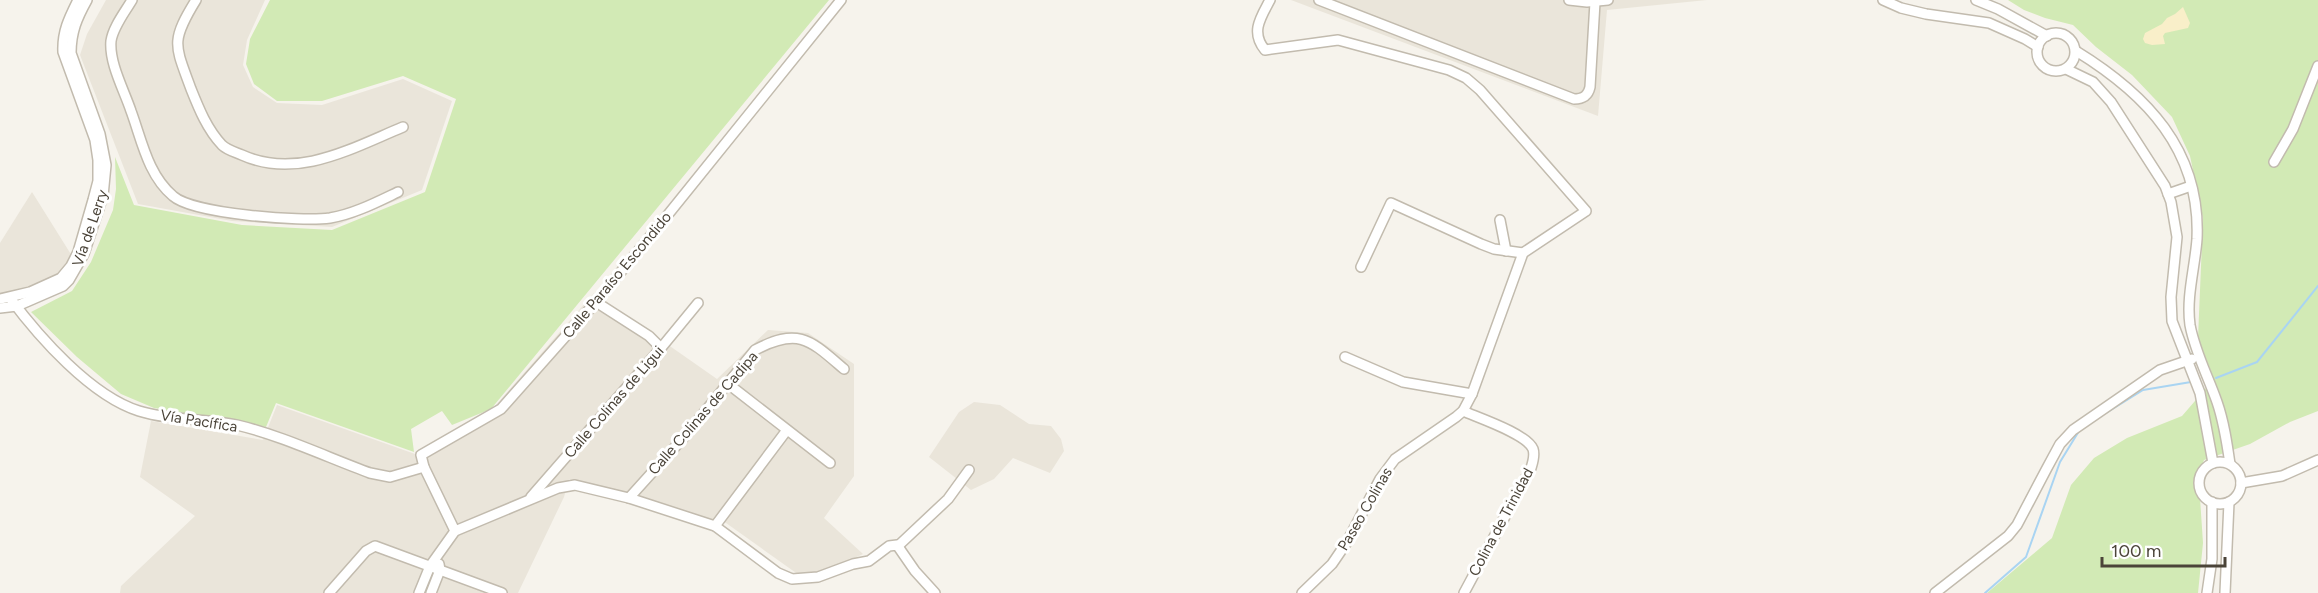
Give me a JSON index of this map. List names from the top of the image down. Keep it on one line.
{"streets":{"street":["Vía de Lerry","Calle Paraíso Escondido","Calle Colinas de Ligui","Calle Colinas de Cadipa","Vía Pacífica","Paseo Colinas","Colina de Trinidad"]},"crossings":[["Vía de Lerry","Vía Pacífica"],["Calle Paraíso Escondido","Vía Pacífica"],["Paseo Colinas","Colina de Trinidad"]],"scale_bar":"100 m"}
